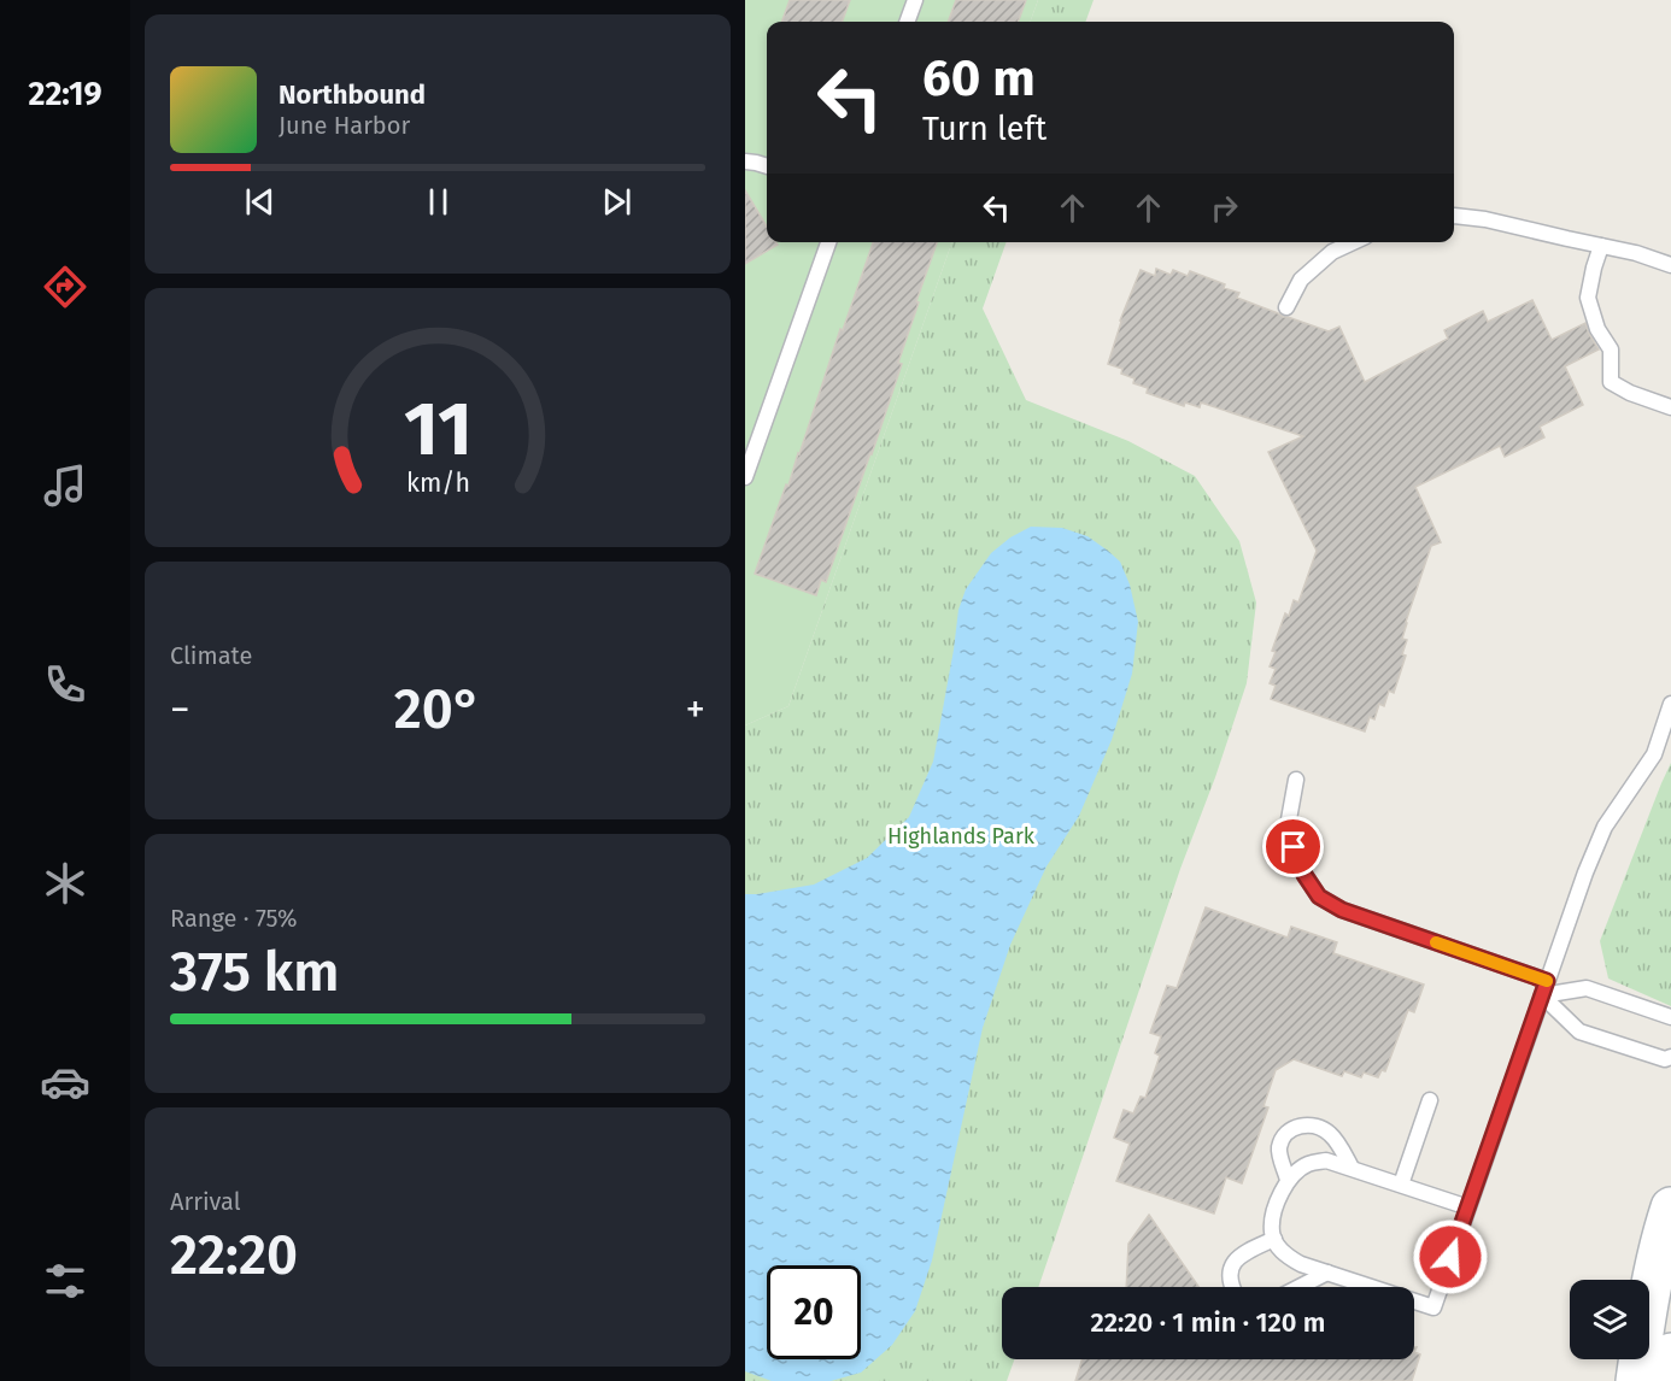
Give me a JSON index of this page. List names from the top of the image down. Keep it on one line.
{"parks":["Highlands Park"],"page":{"tabs":"22:19","turn":["60 m","Turn left"],"song":["Northbound","June Harbor"],"tile":["Climate",["Range · 75%","375 km"],["Arrival","22:20"]],"heat":["−","20°","+"],"limit":"20","trip":"22:20 · 1 min · 120 m","gauge":["11","km/h"]}}
